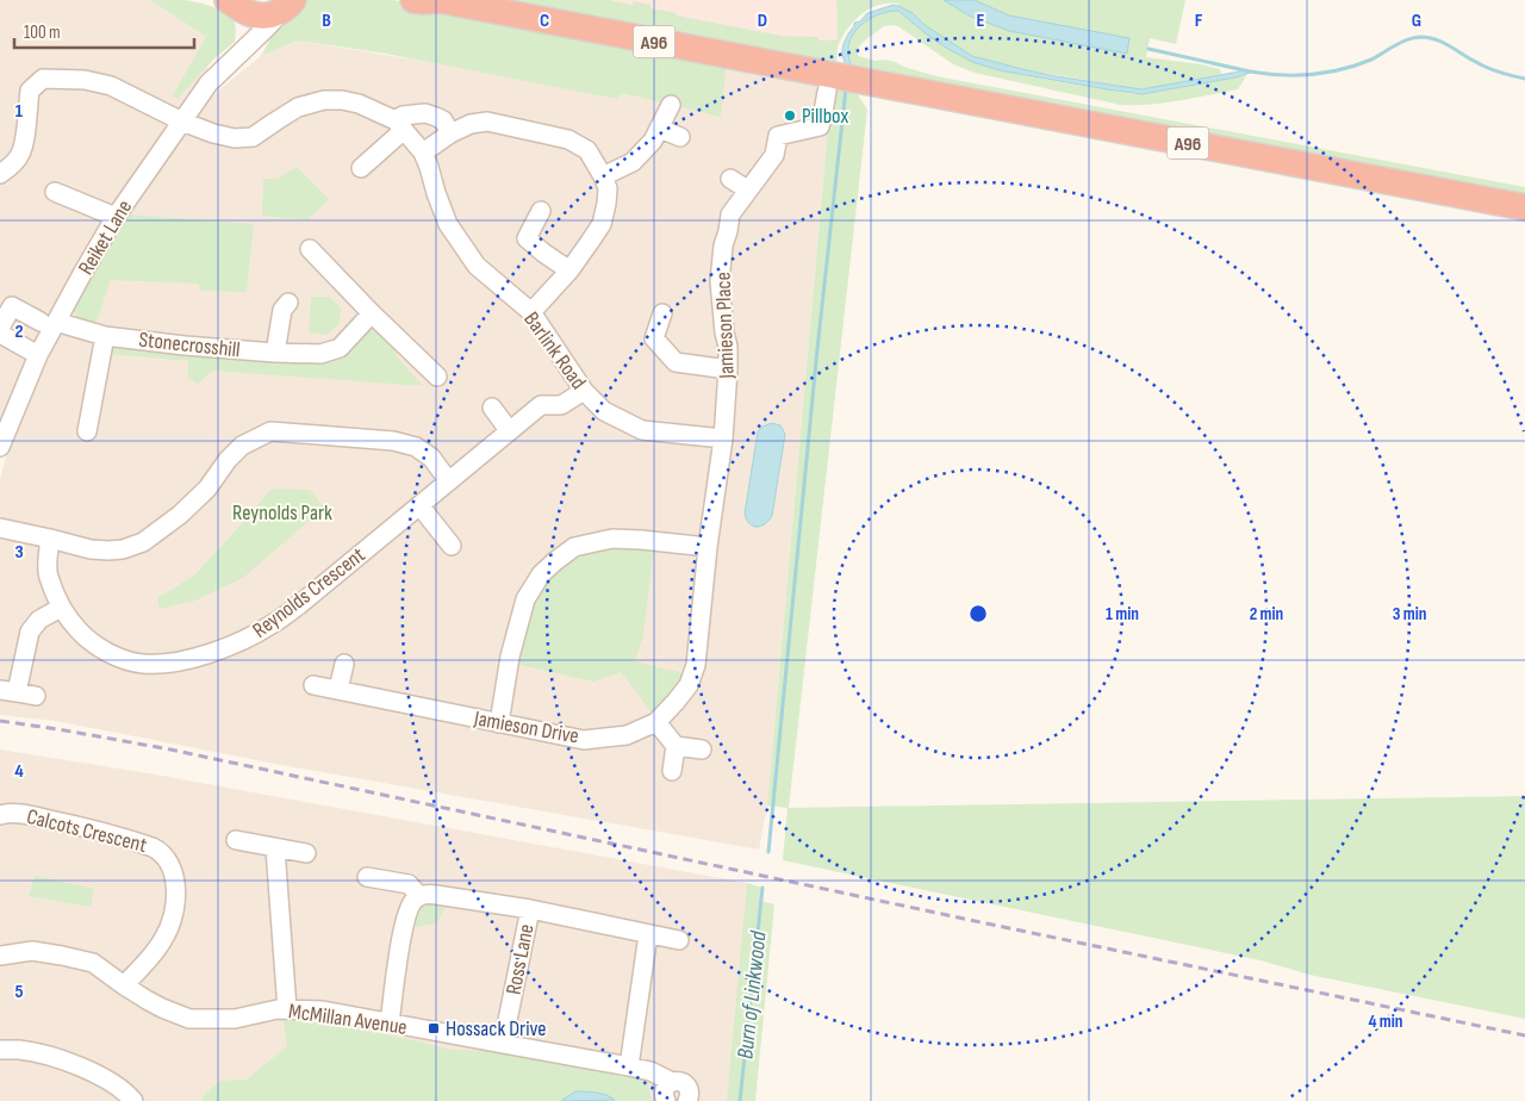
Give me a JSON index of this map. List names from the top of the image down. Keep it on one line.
{"streets":{"highway":["A96"],"street":["Reiket Lane","Jamieson Place","Stonecrosshill","Barlink Road","Reynolds Crescent","Jamieson Drive","Calcots Crescent","Ross Lane","McMillan Avenue"]},"crossings":[["A96","Jamieson Place"],["Reiket Lane","Stonecrosshill"],["Reiket Lane","Barlink Road"],["Jamieson Place","Barlink Road"],["Jamieson Place","Jamieson Drive"],["Barlink Road","Reynolds Crescent"],["Barlink Road","Jamieson Drive"],["Calcots Crescent","McMillan Avenue"],["Ross Lane","McMillan Avenue"]],"water":["Burn of Linkwood"],"parks":["Reynolds Park"],"places":{"other":["Pillbox"],"transit":["Hossack Drive"]},"scale_bar":"100 m","grid":{"columns":["B","C","D","E","F","G"],"rows":["1","2","3","4","5"]},"rings":["1 min","2 min","3 min","4 min"]}
